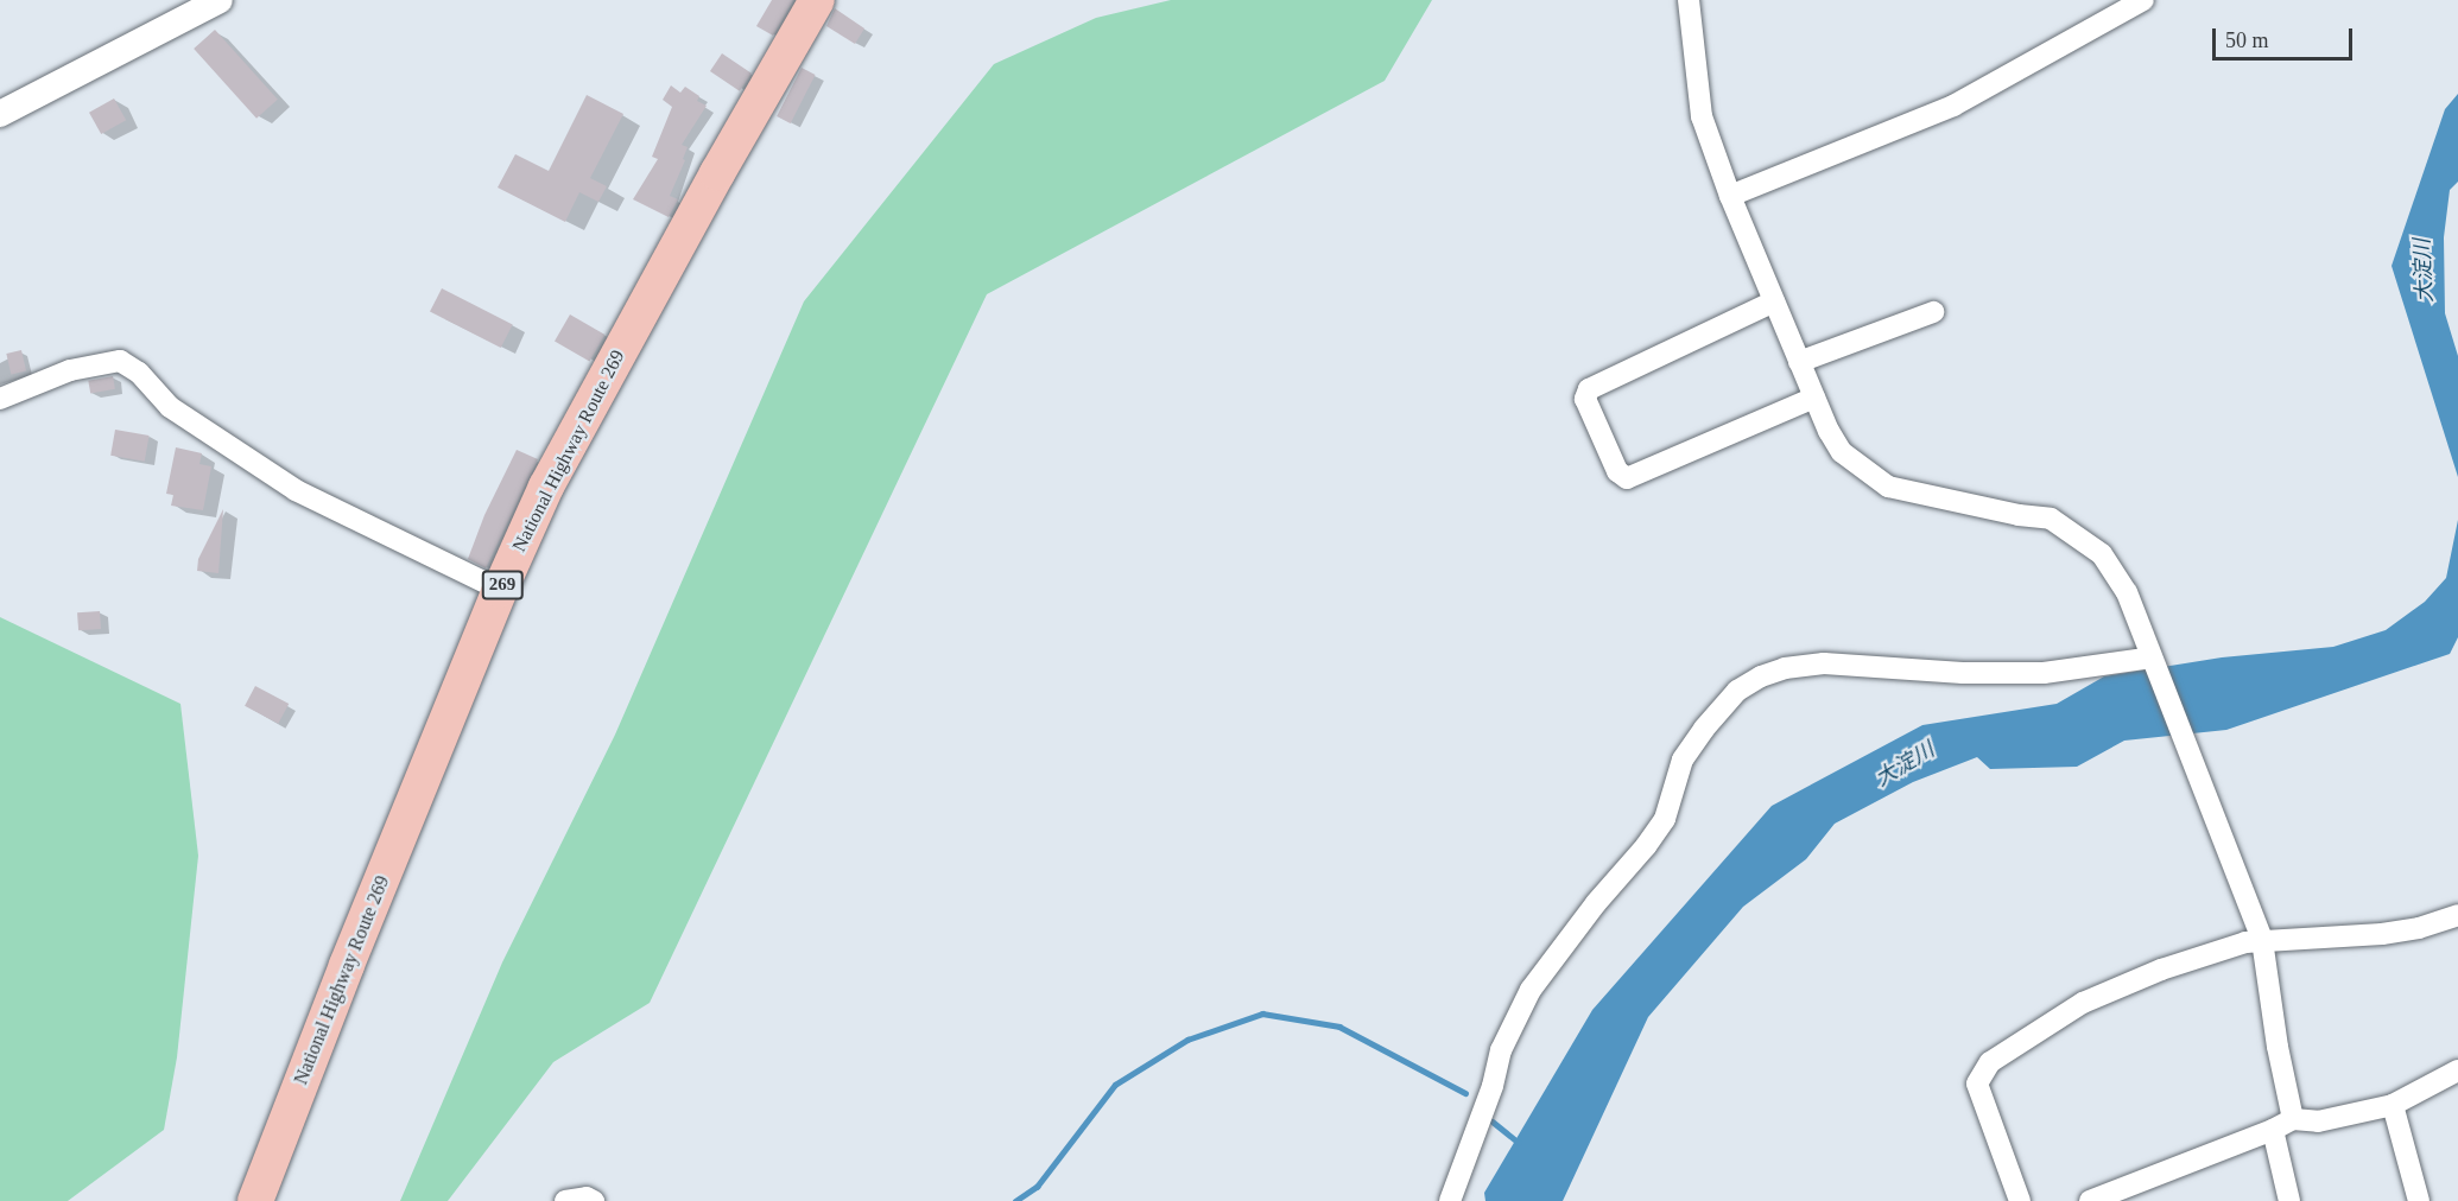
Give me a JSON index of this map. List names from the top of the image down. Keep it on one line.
{"streets":{"highway":["National Highway Route 269","269"]},"water":["大淀川"],"scale_bar":"50 m"}
